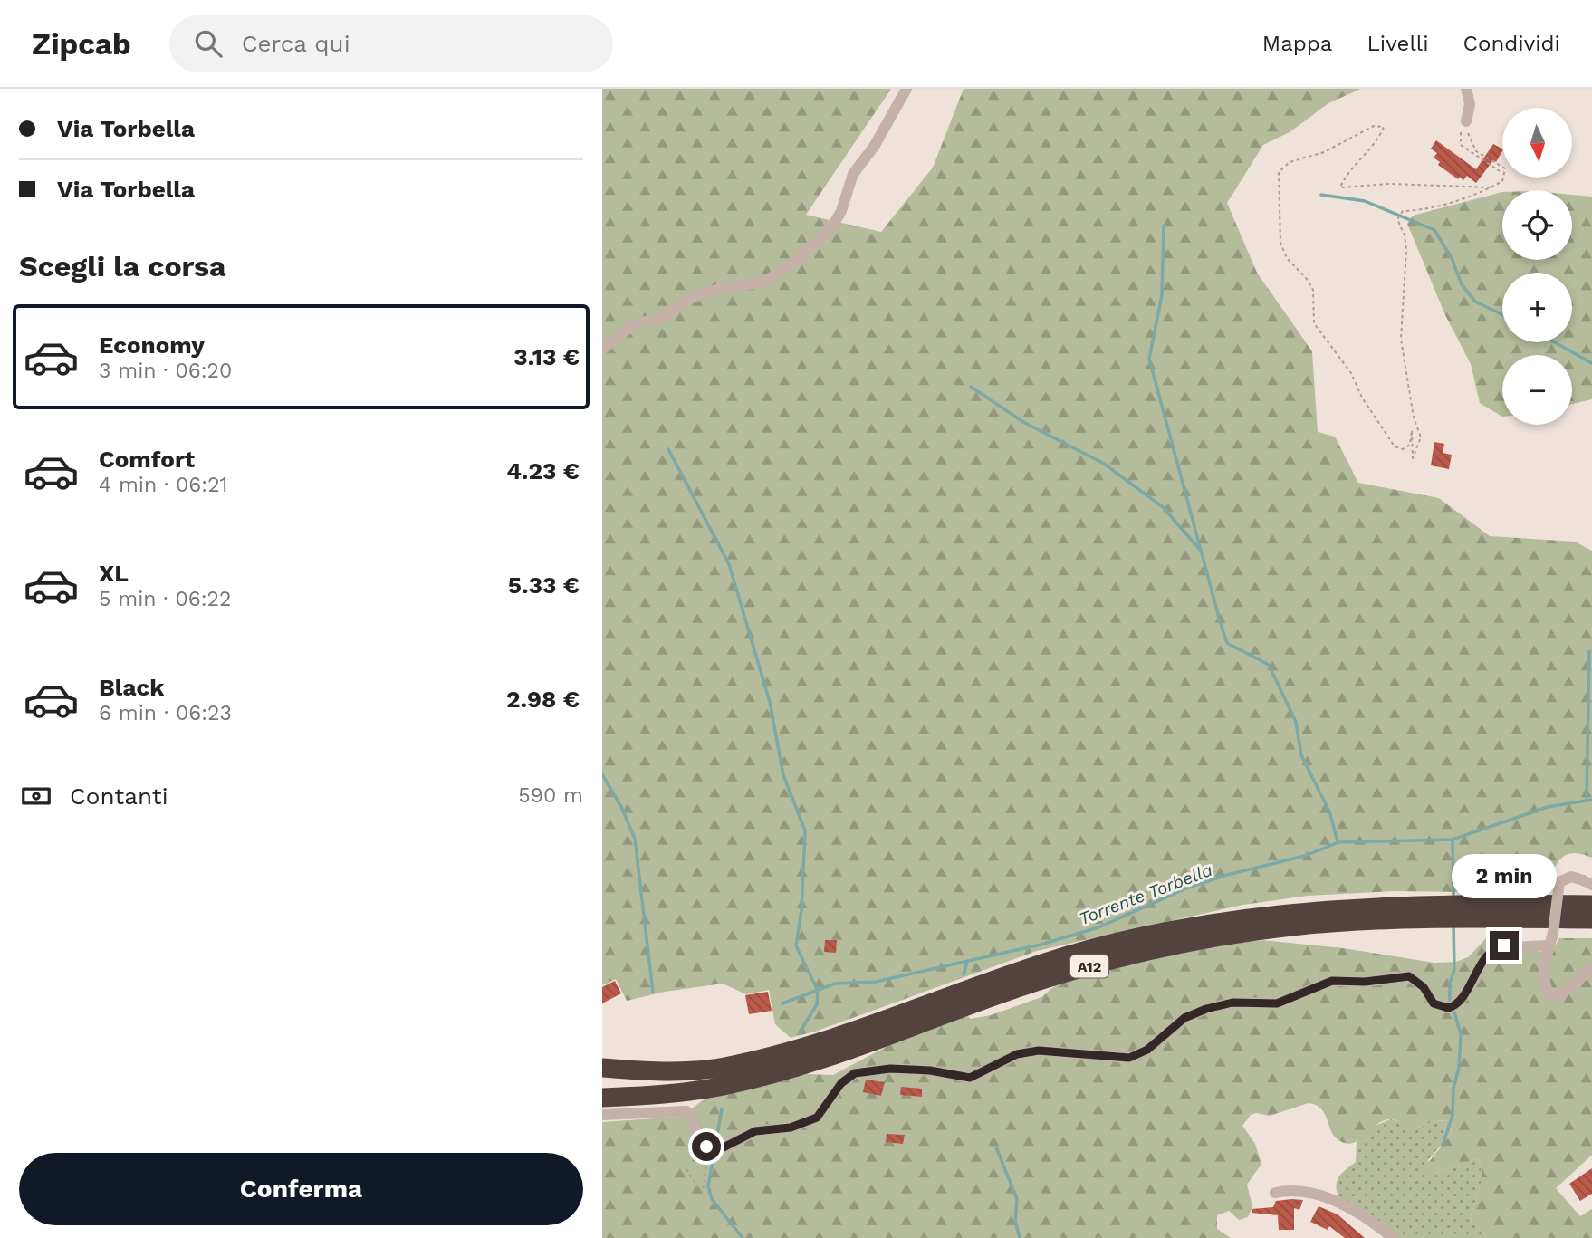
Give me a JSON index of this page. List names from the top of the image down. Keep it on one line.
{"streets":{"highway":["A12"]},"water":["Torrente Torbella"],"north":"bottom","page":{"header":"Zipcab","search":"Cerca qui","nav":["Mappa","Livelli","Condividi"],"banner":["Via Torbella","Via Torbella"],"map_buttons":["+","−"],"heading":"Scegli la corsa","list":[{"name":"Economy","note":"3 min · 06:20","value":"3.13 €"},{"name":"Comfort","note":"4 min · 06:21","value":"4.23 €"},{"name":"XL","note":"5 min · 06:22","value":"5.33 €"},{"name":"Black","note":"6 min · 06:23","value":"2.98 €"}],"pay":["Contanti","590 m"],"bubble":"2 min","buttons":"Conferma"}}
